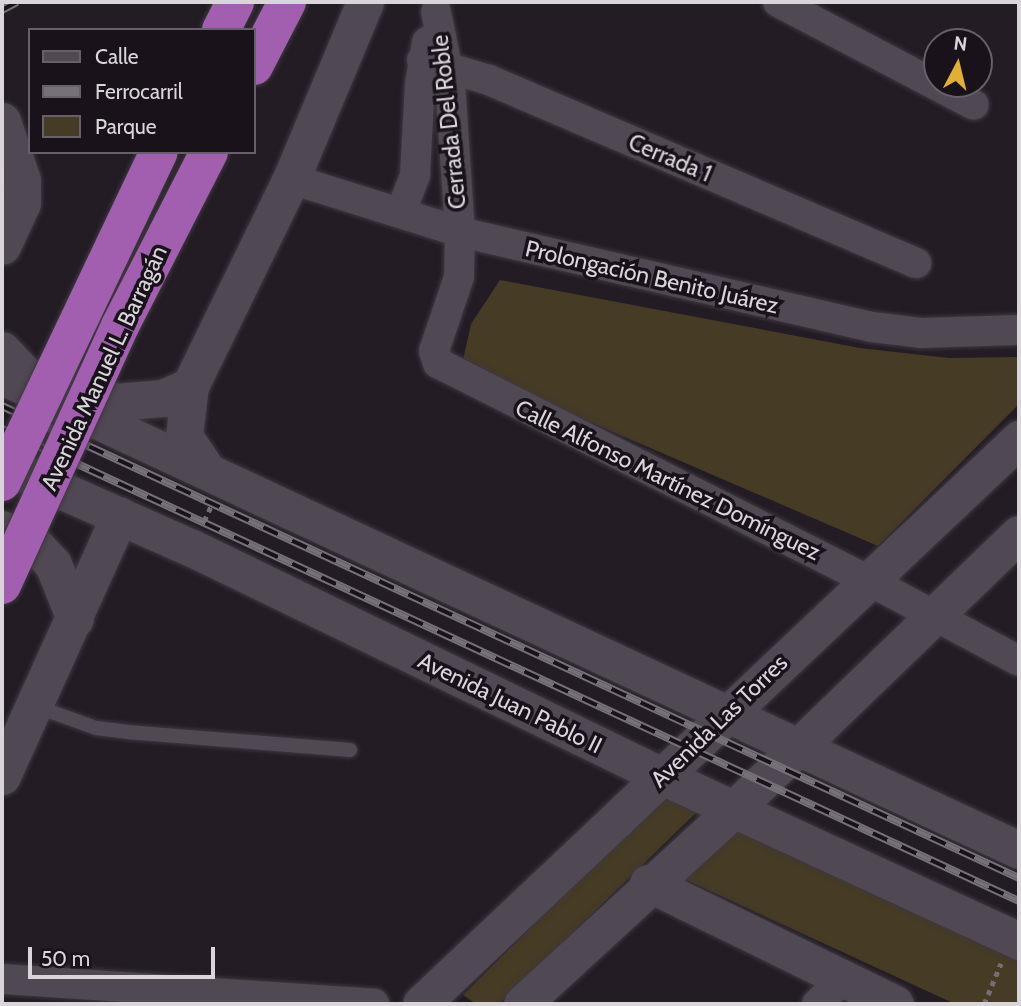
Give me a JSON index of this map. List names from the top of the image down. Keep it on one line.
{"streets":{"highway":["Avenida Manuel L. Barragán"],"street":["Cerrada Del Roble","Cerrada 1","Prolongación Benito Juárez","Calle Alfonso Martínez Domínguez","Avenida Juan Pablo II","Avenida Las Torres"]},"crossings":[["Cerrada Del Roble","Cerrada 1"],["Cerrada Del Roble","Prolongación Benito Juárez"],["Cerrada Del Roble","Calle Alfonso Martínez Domínguez"],["Prolongación Benito Juárez","Calle Alfonso Martínez Domínguez"],["Calle Alfonso Martínez Domínguez","Avenida Las Torres"],["Avenida Juan Pablo II","Avenida Las Torres"]],"legend":["Calle","Ferrocarril","Parque"],"scale_bar":"50 m","north":"top"}
